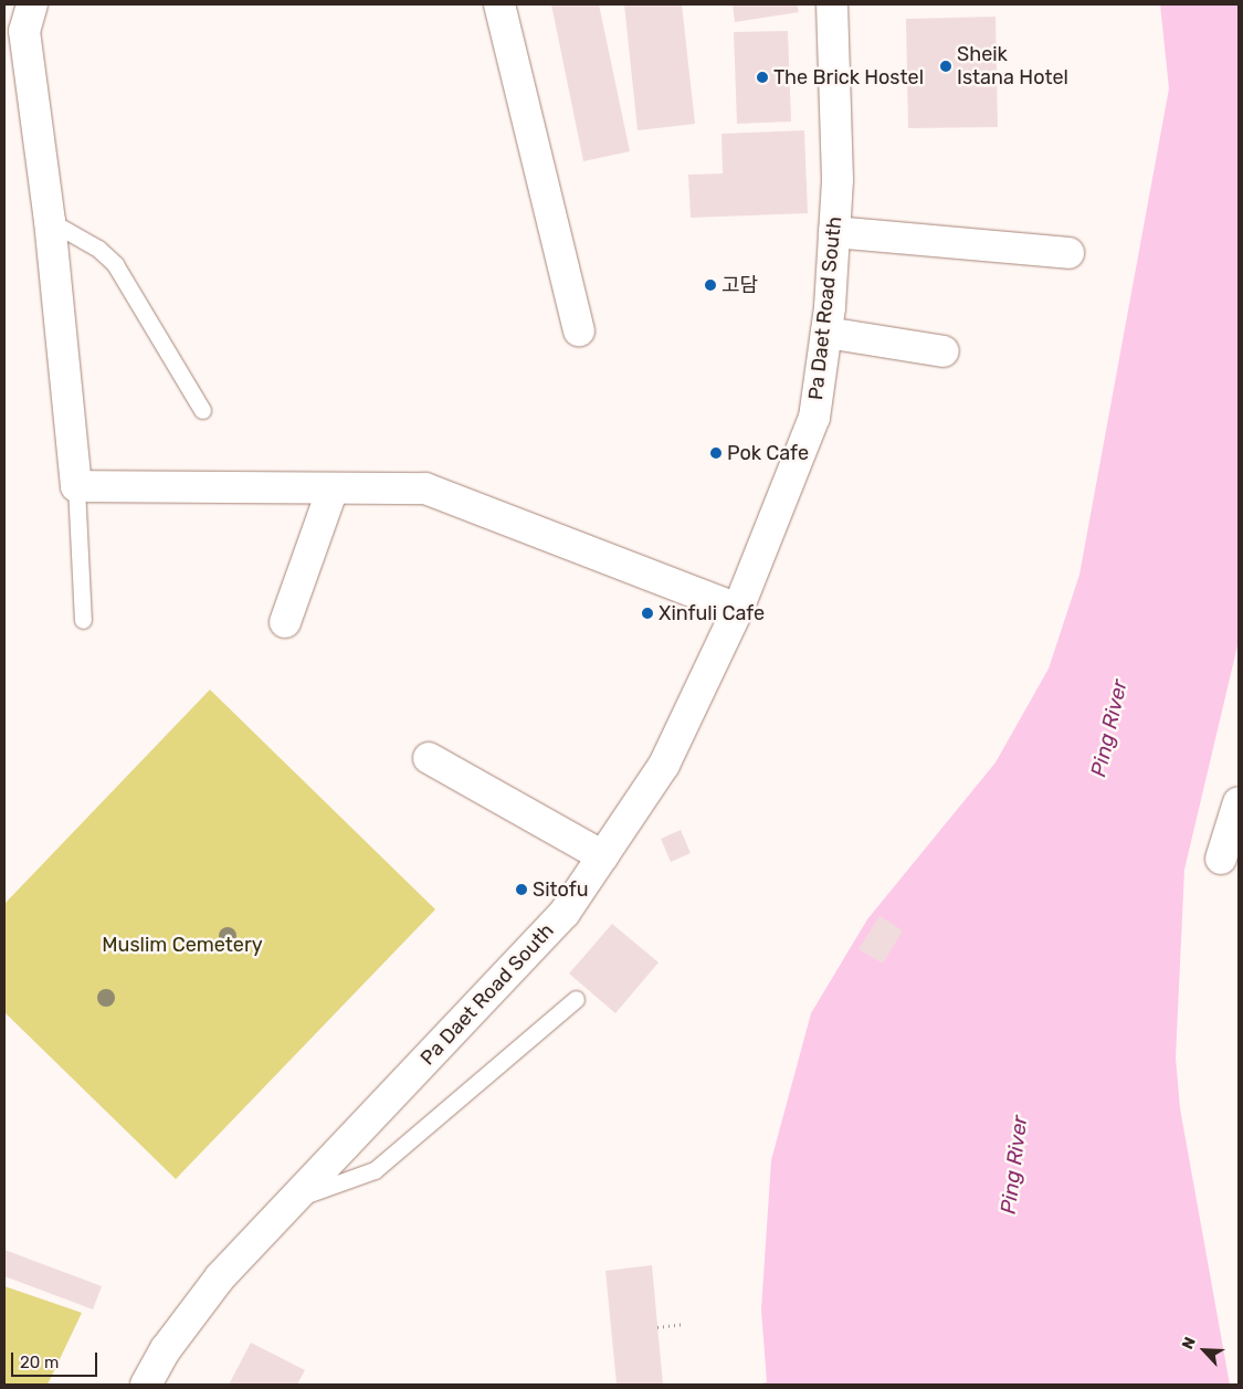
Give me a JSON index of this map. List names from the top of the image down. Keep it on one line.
{"streets":{"street":["Pa Daet Road South"]},"water":["Ping River"],"parks":["Muslim Cemetery"],"places":["Sheik Istana Hotel","The Brick Hostel","고담","Pok Cafe","Xinfuli Cafe","Sitofu"],"scale_bar":"20 m","north":"top left"}
